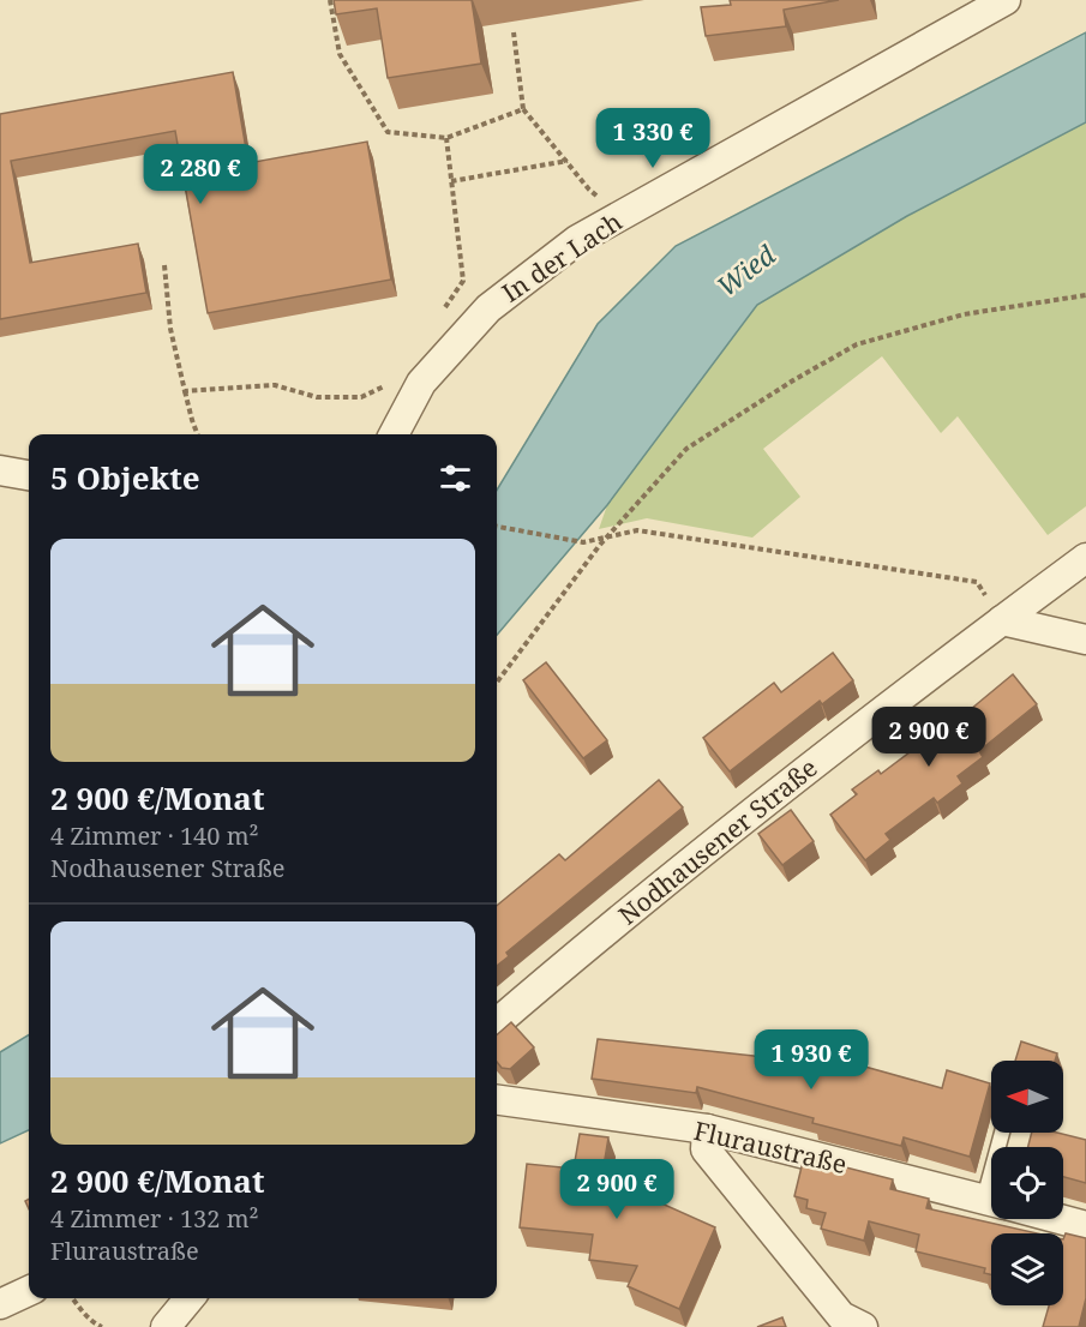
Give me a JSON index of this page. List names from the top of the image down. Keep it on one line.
{"streets":{"street":["In der Lach","Nodhausener Straße","Fluraustraße"]},"water":["Wied"],"north":"left","page":{"price":["1 330 €","2 280 €","2 900 €","1 930 €","2 900 €"],"heading":"5 Objekte","list":[{"name":"2 900 €/Monat","note":"4 Zimmer · 140 m² · Nodhausener Straße"},{"name":"2 900 €/Monat","note":"4 Zimmer · 132 m² · Fluraustraße"}]}}
